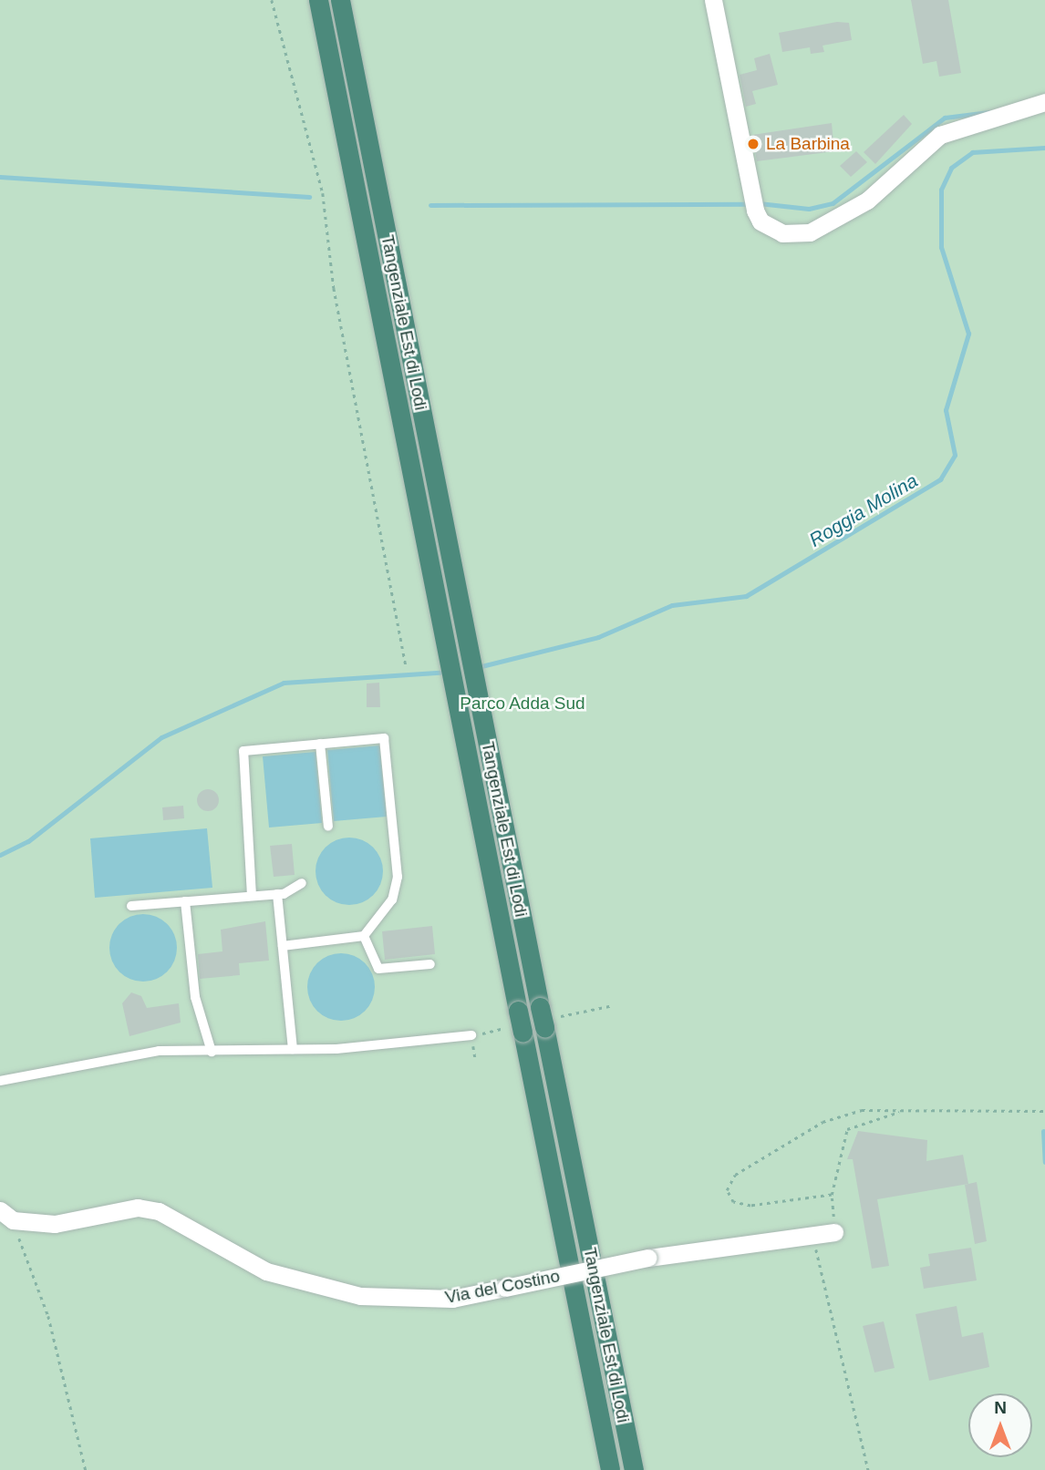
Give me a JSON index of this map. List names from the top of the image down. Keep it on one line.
{"streets":{"highway":["Tangenziale Est di Lodi"],"street":["Via del Costino"]},"water":["Roggia Molina"],"parks":["Parco Adda Sud"],"places":["La Barbina"],"north":"top"}
